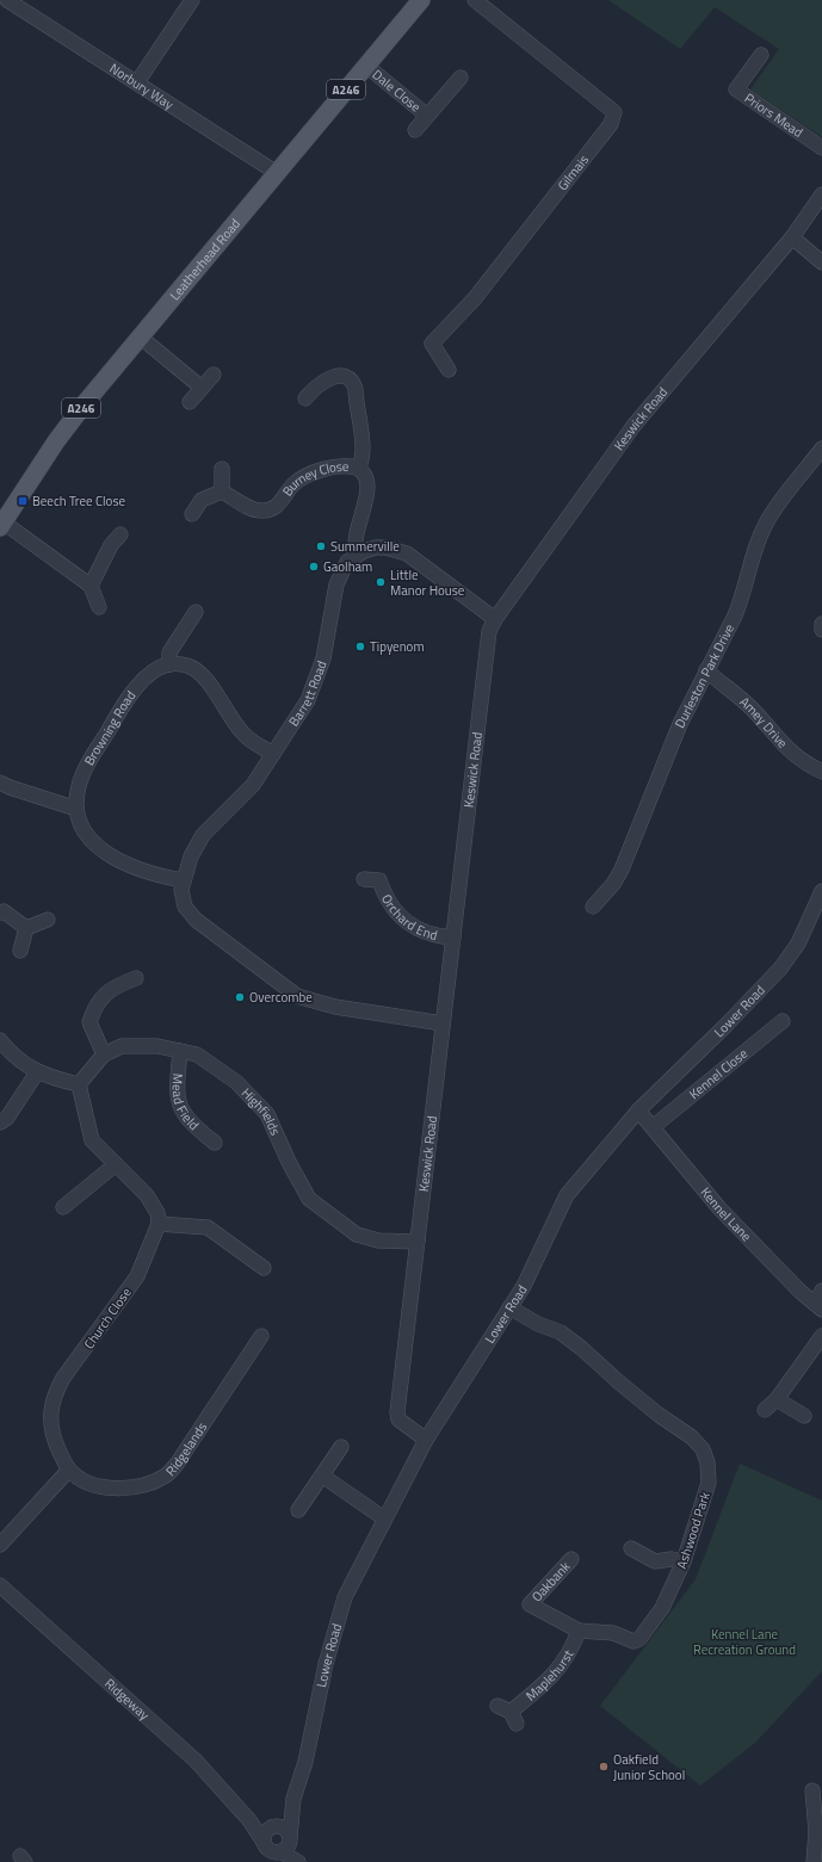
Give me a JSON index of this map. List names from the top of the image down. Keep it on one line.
{"streets":{"main road":["A246","Leatherhead Road"],"street":["Norbury Way","Dale Close","Priors Mead","Gilmais","Keswick Road","Burney Close","Durleston Park Drive","Barrett Road","Amey Drive","Browning Road","Orchard End","Lower Road","Kennel Close","Mead Field","Highfields","Kennel Lane","Church Close","Ridgelands","Ashwood Park","Oakbank","Maplehurst","Ridgeway"]},"crossings":[["Norbury Way","Leatherhead Road"],["Dale Close","Leatherhead Road"],["Keswick Road","Barrett Road"],["Keswick Road","Orchard End"],["Keswick Road","Lower Road"],["Keswick Road","Highfields"],["Burney Close","Barrett Road"],["Durleston Park Drive","Amey Drive"],["Barrett Road","Browning Road"],["Lower Road","Kennel Lane"],["Lower Road","Ashwood Park"],["Lower Road","Ridgeway"],["Kennel Close","Kennel Lane"],["Mead Field","Highfields"],["Church Close","Ridgelands"],["Ashwood Park","Oakbank"],["Ashwood Park","Maplehurst"]],"parks":["Kennel Lane Recreation Ground"],"places":{"transit":["Beech Tree Close"],"other":["Summerville","Gaolham","Little Manor House","Tipyenom","Overcombe","Oakfield Junior School"]}}
